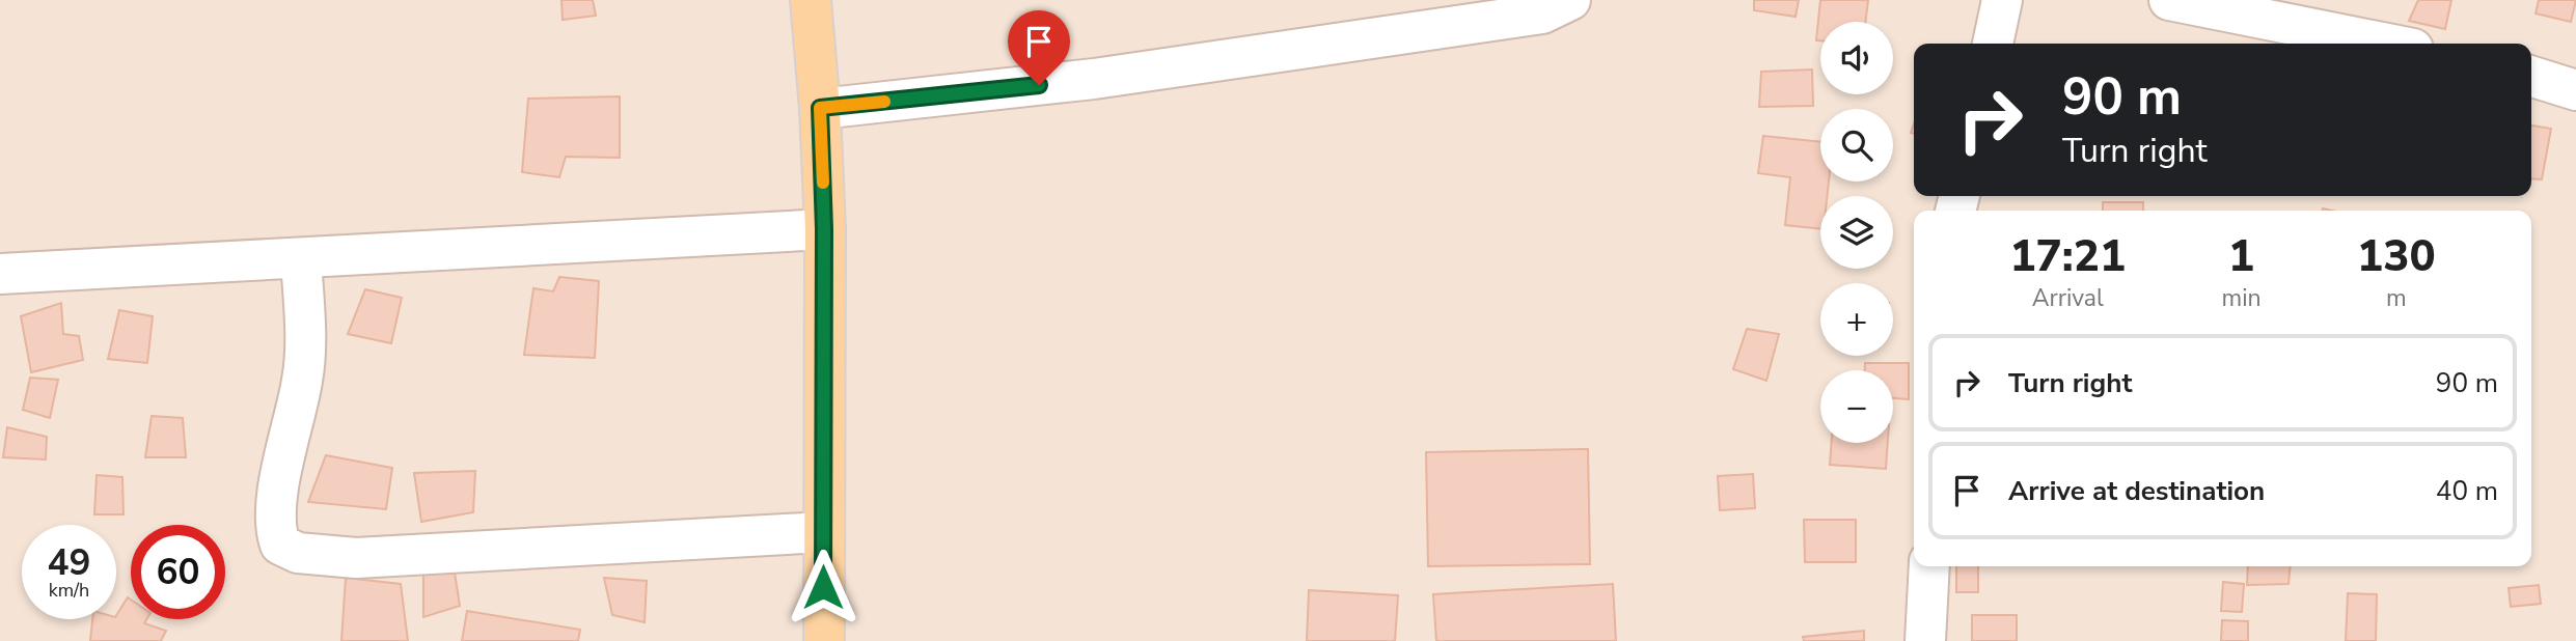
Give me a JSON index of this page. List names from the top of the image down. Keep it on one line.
{"page":{"map_buttons":["+","−"],"turn":["90 m","Turn right"],"eta":["17:21","Arrival","1","min","130","m"],"list":[{"name":"Turn right","value":"90 m"},{"name":"Arrive at destination","value":"40 m"}],"speed":"49 km/h","limit":"60"}}
